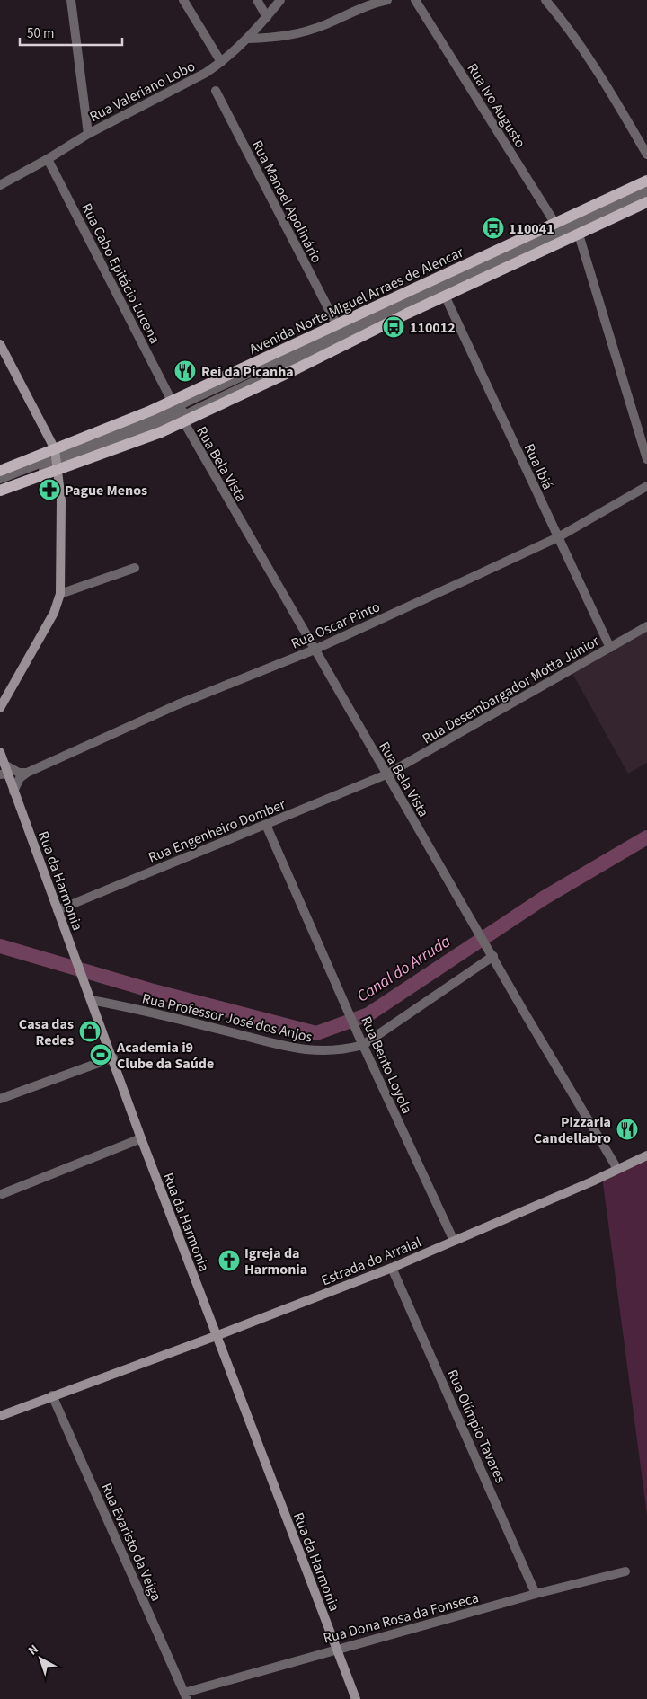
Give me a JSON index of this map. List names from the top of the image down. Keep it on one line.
{"streets":{"main road":["Avenida Norte Miguel Arraes de Alencar","Rua da Harmonia","Estrada do Arraial"],"street":["Rua Valeriano Lobo","Rua Ivo Augusto","Rua Manoel Apolinário","Rua Cabo Epitácio Lucena","Rua Bela Vista","Rua Ibiá","Rua Oscar Pinto","Rua Desembargador Motta Júnior","Rua Engenheiro Domber","Rua Professor José dos Anjos","Rua Bento Loyola","Rua Olímpio Tavares","Rua Evaristo da Veiga","Rua Dona Rosa da Fonseca"]},"crossings":[["Rua Valeriano Lobo","Rua Cabo Epitácio Lucena"],["Rua Ivo Augusto","Avenida Norte Miguel Arraes de Alencar"],["Rua Manoel Apolinário","Avenida Norte Miguel Arraes de Alencar"],["Rua Cabo Epitácio Lucena","Avenida Norte Miguel Arraes de Alencar"],["Rua Cabo Epitácio Lucena","Rua Bela Vista"],["Avenida Norte Miguel Arraes de Alencar","Rua Bela Vista"],["Rua Bela Vista","Rua Oscar Pinto"],["Rua Bela Vista","Rua Desembargador Motta Júnior"],["Rua Bela Vista","Rua Engenheiro Domber"],["Rua Bela Vista","Rua Professor José dos Anjos"],["Rua Bela Vista","Estrada do Arraial"],["Rua Ibiá","Rua Oscar Pinto"],["Rua Ibiá","Rua Desembargador Motta Júnior"],["Rua Oscar Pinto","Rua da Harmonia"],["Rua Desembargador Motta Júnior","Rua Engenheiro Domber"],["Rua Engenheiro Domber","Rua da Harmonia"],["Rua Engenheiro Domber","Rua Bento Loyola"],["Rua da Harmonia","Rua Professor José dos Anjos"],["Rua da Harmonia","Estrada do Arraial"],["Rua da Harmonia","Rua Dona Rosa da Fonseca"],["Rua Professor José dos Anjos","Rua Bento Loyola"],["Rua Bento Loyola","Estrada do Arraial"],["Estrada do Arraial","Rua Olímpio Tavares"],["Estrada do Arraial","Rua Evaristo da Veiga"],["Rua Olímpio Tavares","Rua Dona Rosa da Fonseca"],["Rua Evaristo da Veiga","Rua Dona Rosa da Fonseca"]],"water":["Canal do Arruda"],"places":{"bus stop":["110041","110012"],"restaurant":["Rei da Picanha","Pizzaria Candellabro"],"pharmacy":["Pague Menos"],"shop":["Casa das Redes"],"sports":["Academia i9 Clube da Saúde"],"church":["Igreja da Harmonia"]},"scale_bar":"50 m","north":"top left"}
